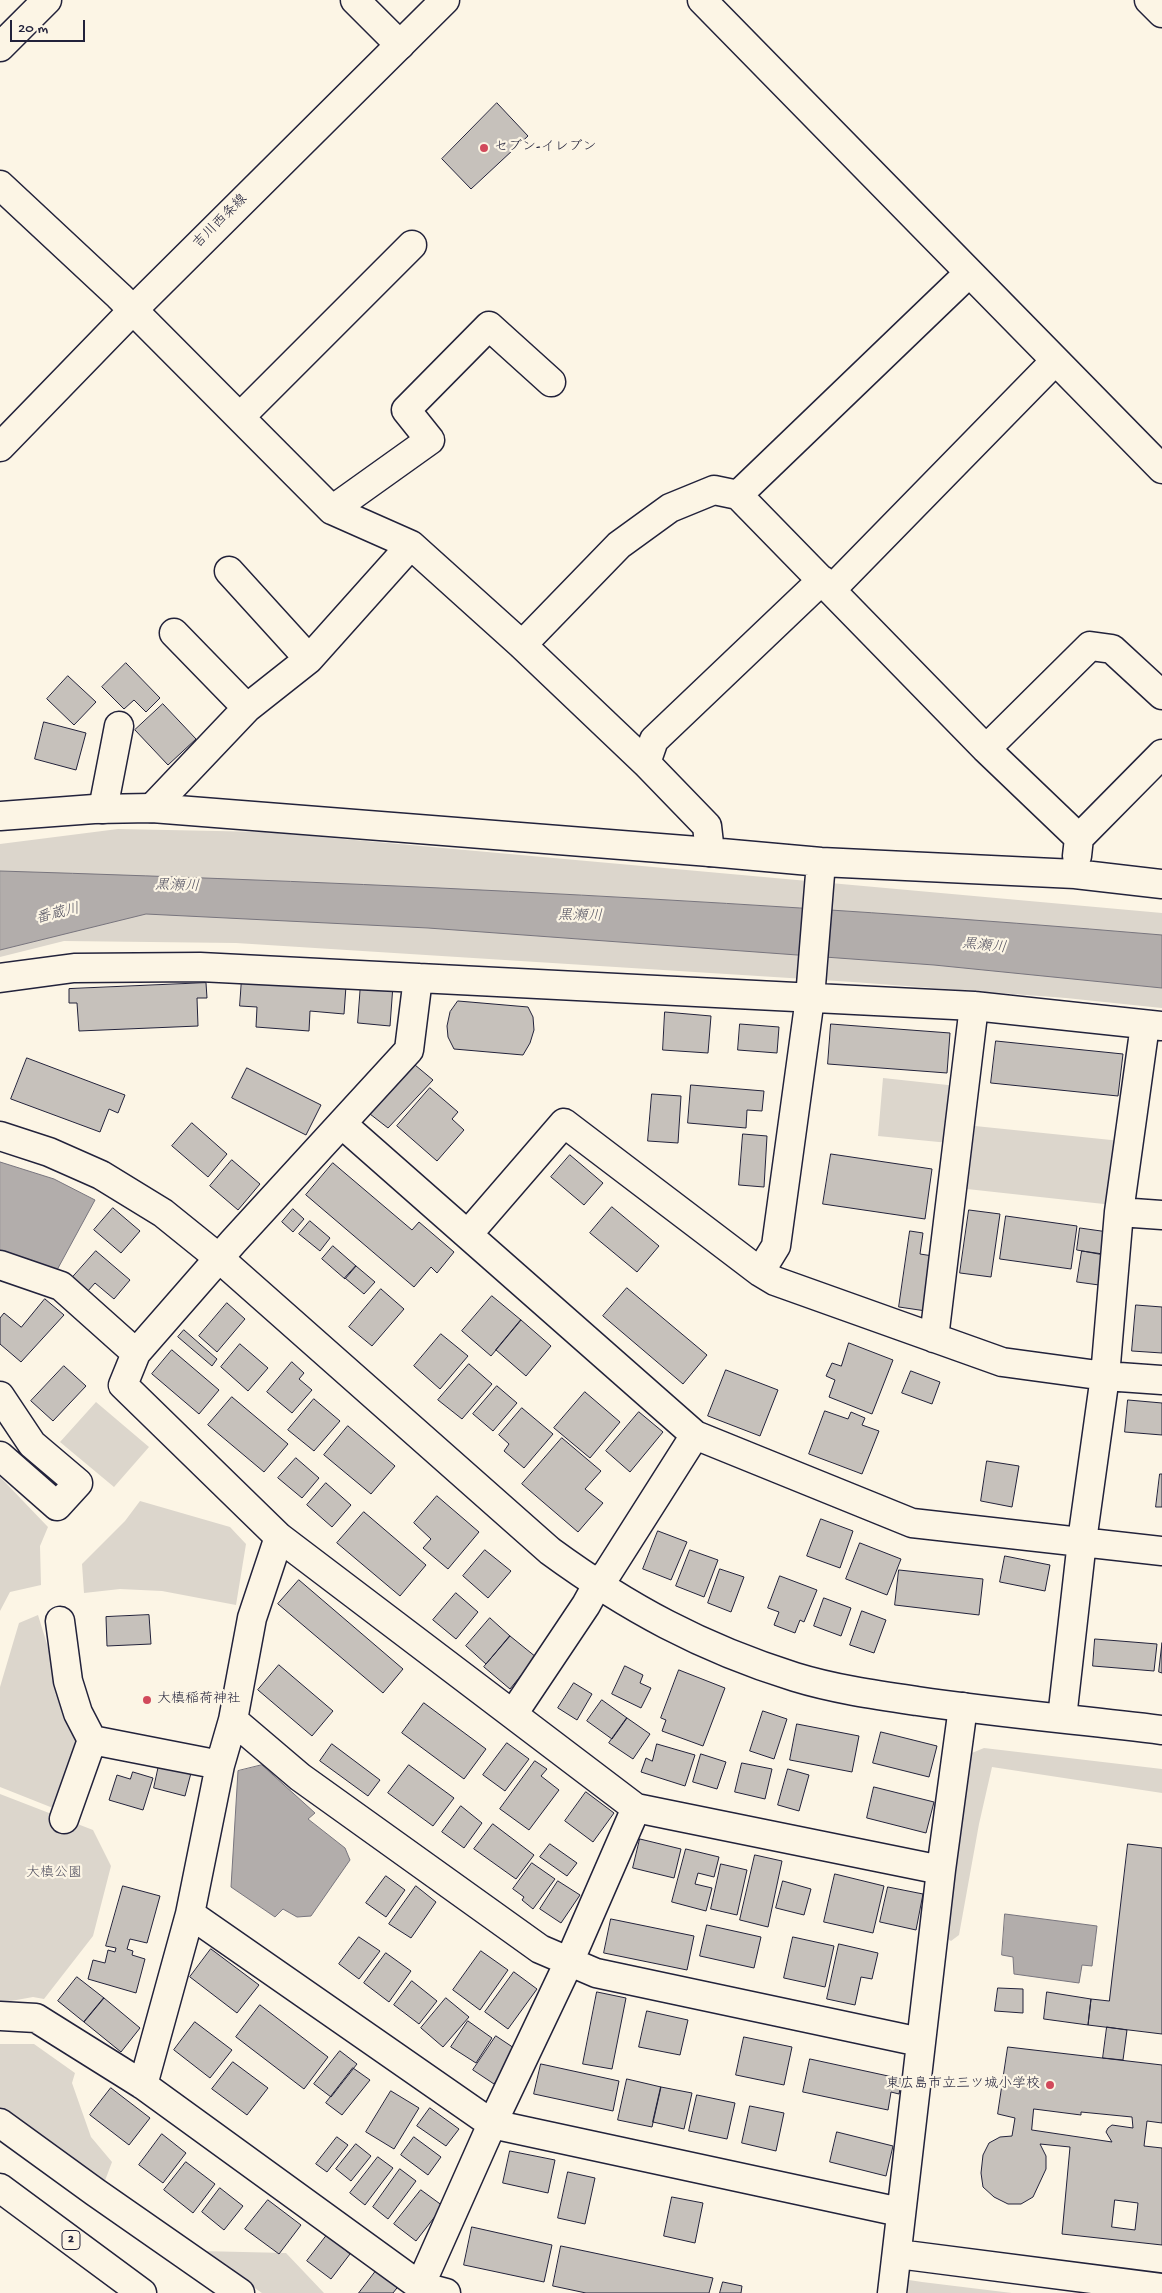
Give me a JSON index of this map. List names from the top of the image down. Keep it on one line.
{"streets":{"main road":["吉川西条線","2"]},"water":["黒瀬川","番蔵川"],"parks":["大槙公園"],"places":["セブン-イレブン","大槙稲荷神社","東広島市立三ツ城小学校"],"scale_bar":"20 m"}
